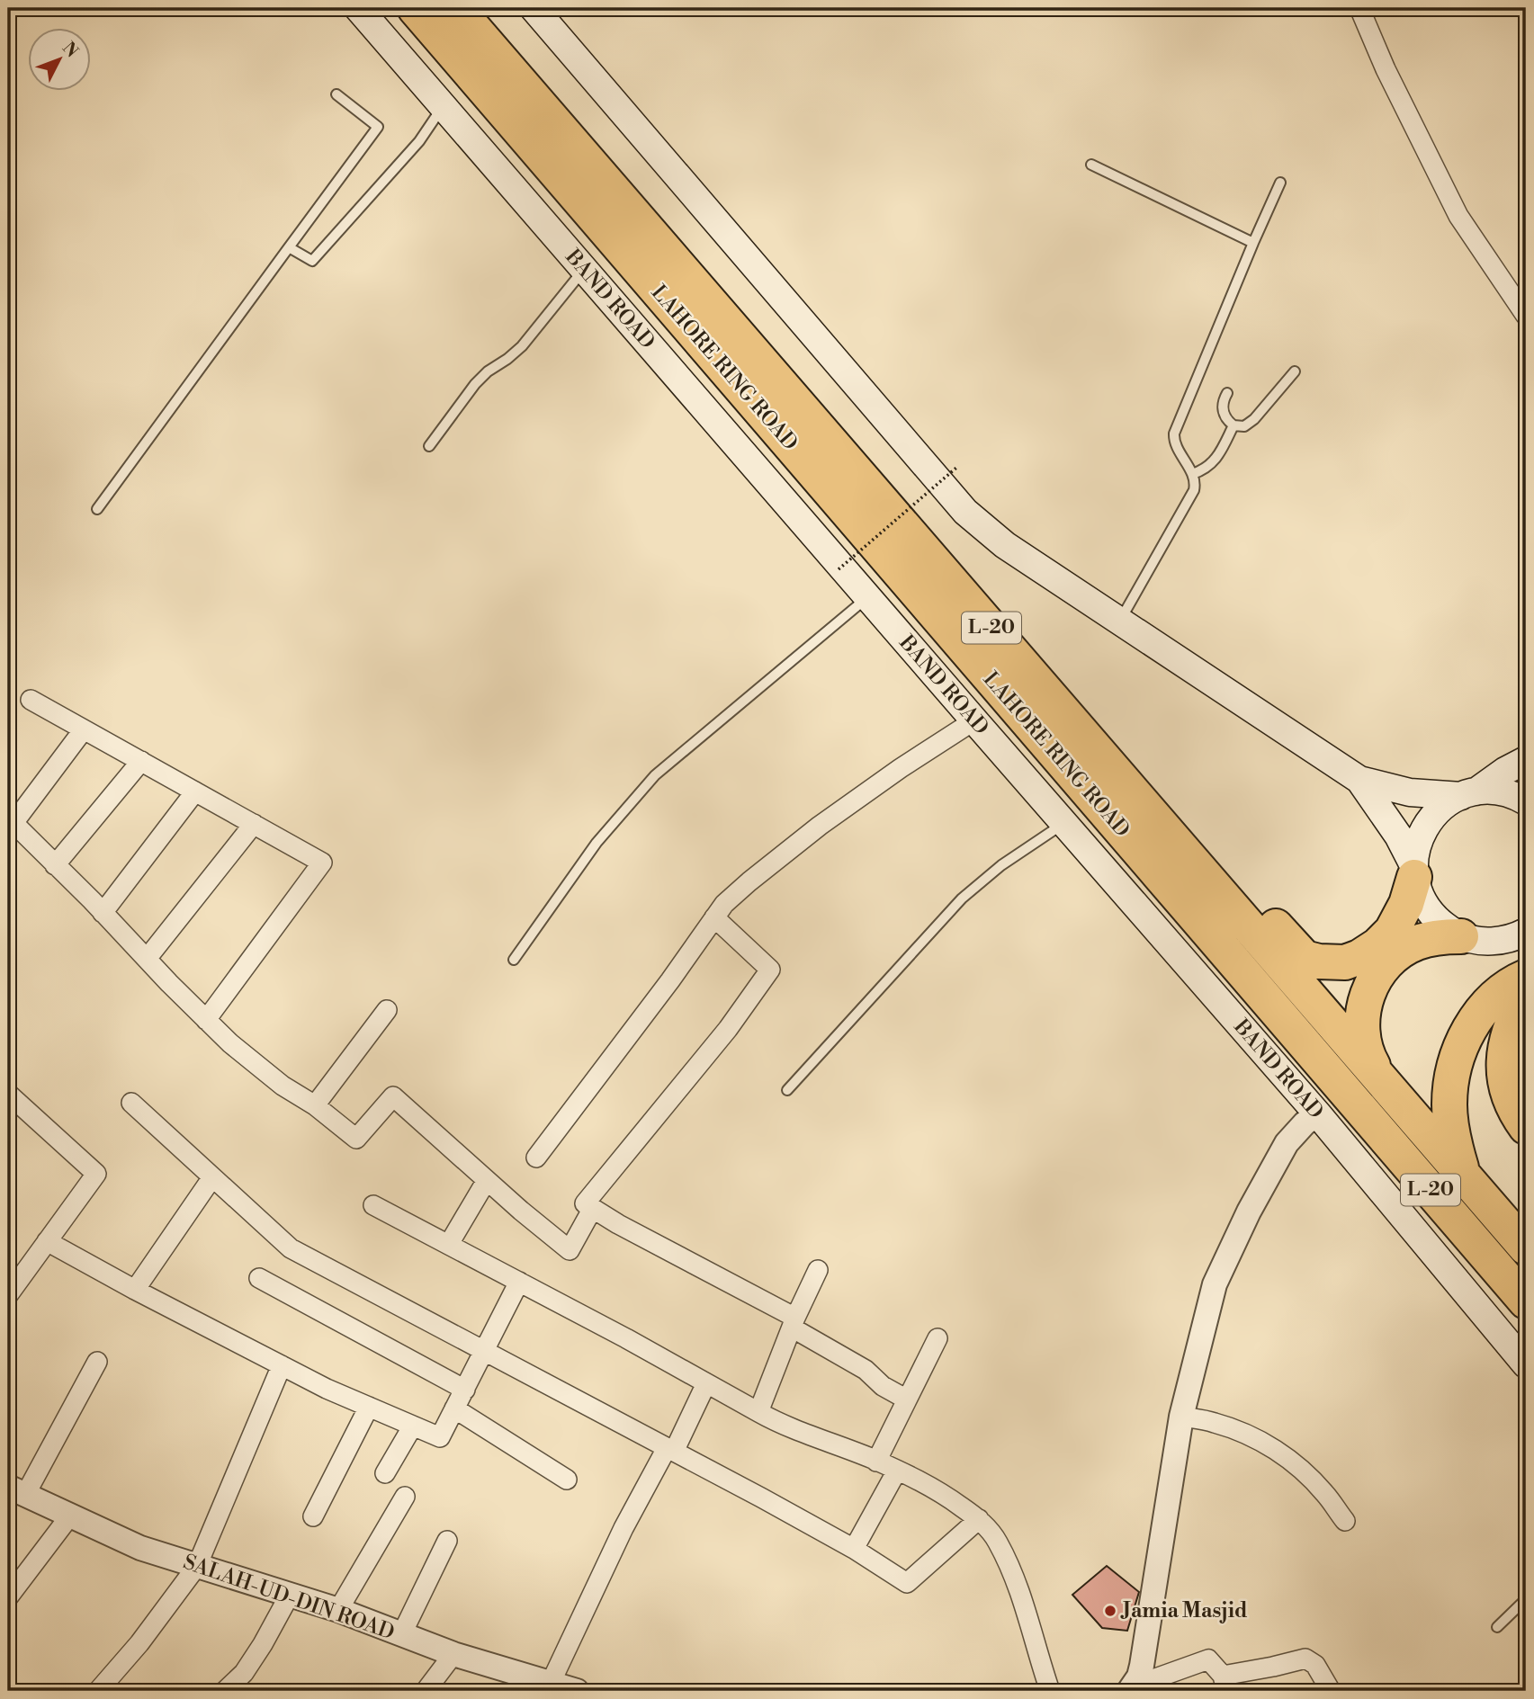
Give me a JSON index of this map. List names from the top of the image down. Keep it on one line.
{"streets":{"highway":["LAHORE RING ROAD","L-20"],"main road":["BAND ROAD"],"street":["SALAH-UD-DIN ROAD"]},"places":["Jamia Masjid"],"north":"top right"}
